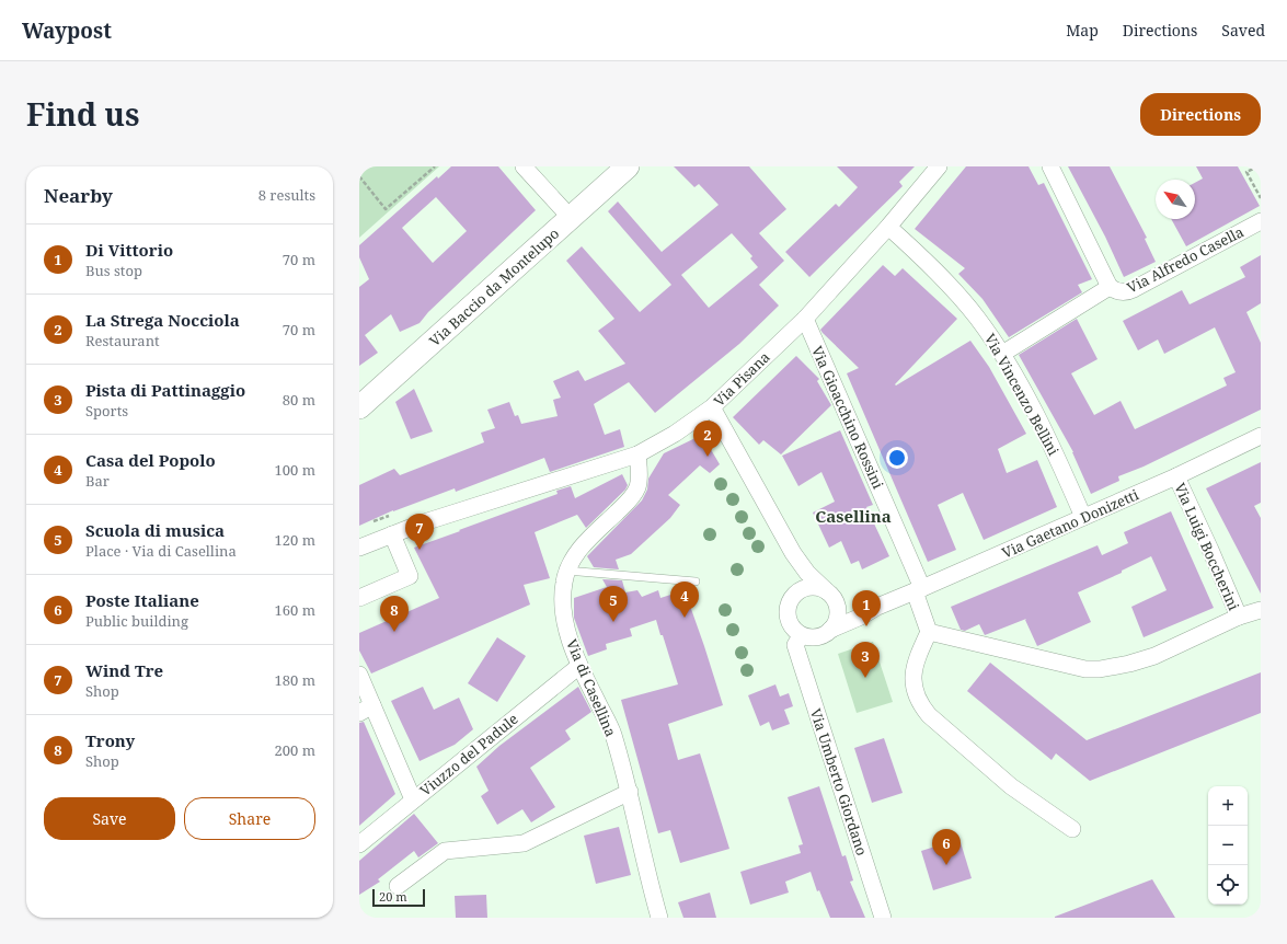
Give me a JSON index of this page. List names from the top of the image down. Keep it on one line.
{"streets":{"main road":["Via Baccio da Montelupo"],"street":["Via Alfredo Casella","Via Pisana","Via Vincenzo Bellini","Via Gioacchino Rossini","Via Gaetano Donizetti","Via Luigi Boccherini","Via di Casellina","Viuzzo del Padule","Via Umberto Giordano"]},"crossings":[["Via Pisana","Via Vincenzo Bellini"],["Via Pisana","Via Gioacchino Rossini"],["Via Pisana","Via di Casellina"],["Via Vincenzo Bellini","Via Gaetano Donizetti"],["Via Gioacchino Rossini","Via Gaetano Donizetti"],["Via Gaetano Donizetti","Via Luigi Boccherini"],["Via Gaetano Donizetti","Via Umberto Giordano"],["Via di Casellina","Viuzzo del Padule"]],"districts":["Casellina"],"scale_bar":"20 m","north":"top left","page":{"header":"Waypost","nav":["Map","Directions","Saved"],"title":"Find us","buttons":["Directions",["Save","Share"]],"heading":["Nearby","8 results"],"list":[{"mark":"1","name":"Di Vittorio","note":"Bus stop","value":"70 m"},{"mark":"2","name":"La Strega Nocciola","note":"Restaurant","value":"70 m"},{"mark":"3","name":"Pista di Pattinaggio","note":"Sports","value":"80 m"},{"mark":"4","name":"Casa del Popolo","note":"Bar","value":"100 m"},{"mark":"5","name":"Scuola di musica","note":"Place · Via di Casellina","value":"120 m"},{"mark":"6","name":"Poste Italiane","note":"Public building","value":"160 m"},{"mark":"7","name":"Wind Tre","note":"Shop","value":"180 m"},{"mark":"8","name":"Trony","note":"Shop","value":"200 m"}],"pins":["2","7","4","5","1","8","3","6"],"map_buttons":["+","−"],"scale":"20 m"}}
